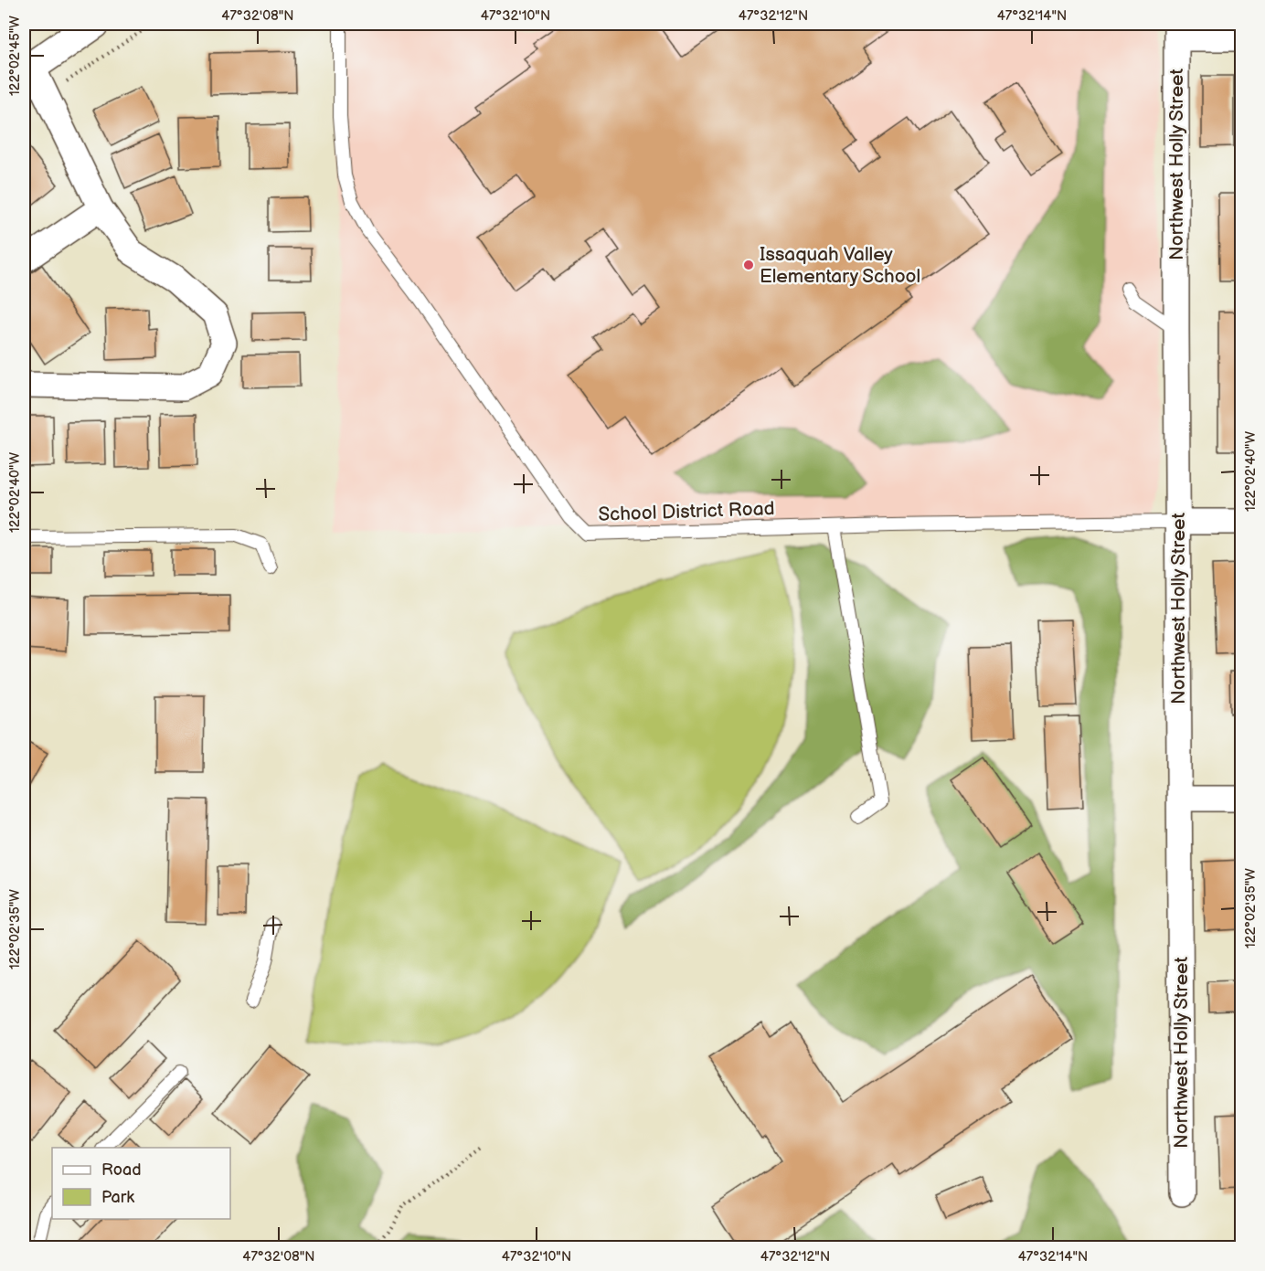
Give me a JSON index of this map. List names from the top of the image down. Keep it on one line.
{"streets":{"street":["Northwest Holly Street"],"lane":["School District Road"]},"crossings":[["Northwest Holly Street","School District Road"]],"places":["Issaquah Valley Elementary School"],"legend":["Road","Park"],"coordinates":["47°32'08\"N","47°32'10\"N","47°32'12\"N","47°32'14\"N","122°02'45\"W","122°02'40\"W","122°02'35\"W"]}
